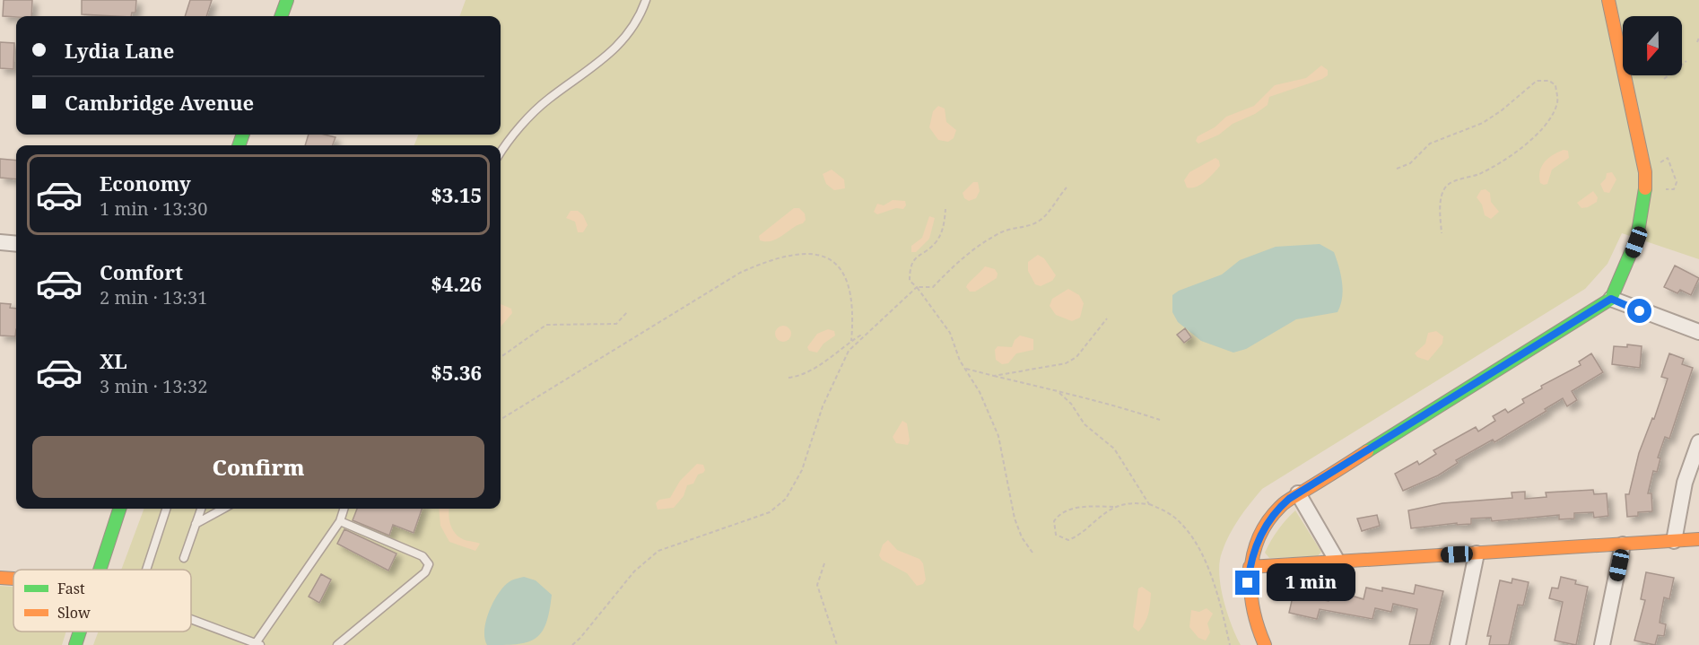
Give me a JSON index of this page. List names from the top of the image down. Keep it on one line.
{"legend":["Fast","Slow"],"north":"bottom","page":{"banner":["Lydia Lane","Cambridge Avenue"],"list":[{"name":"Economy","note":"1 min · 13:30","value":"$3.15"},{"name":"Comfort","note":"2 min · 13:31","value":"$4.26"},{"name":"XL","note":"3 min · 13:32","value":"$5.36"}],"buttons":"Confirm","bubble":"1 min"}}
